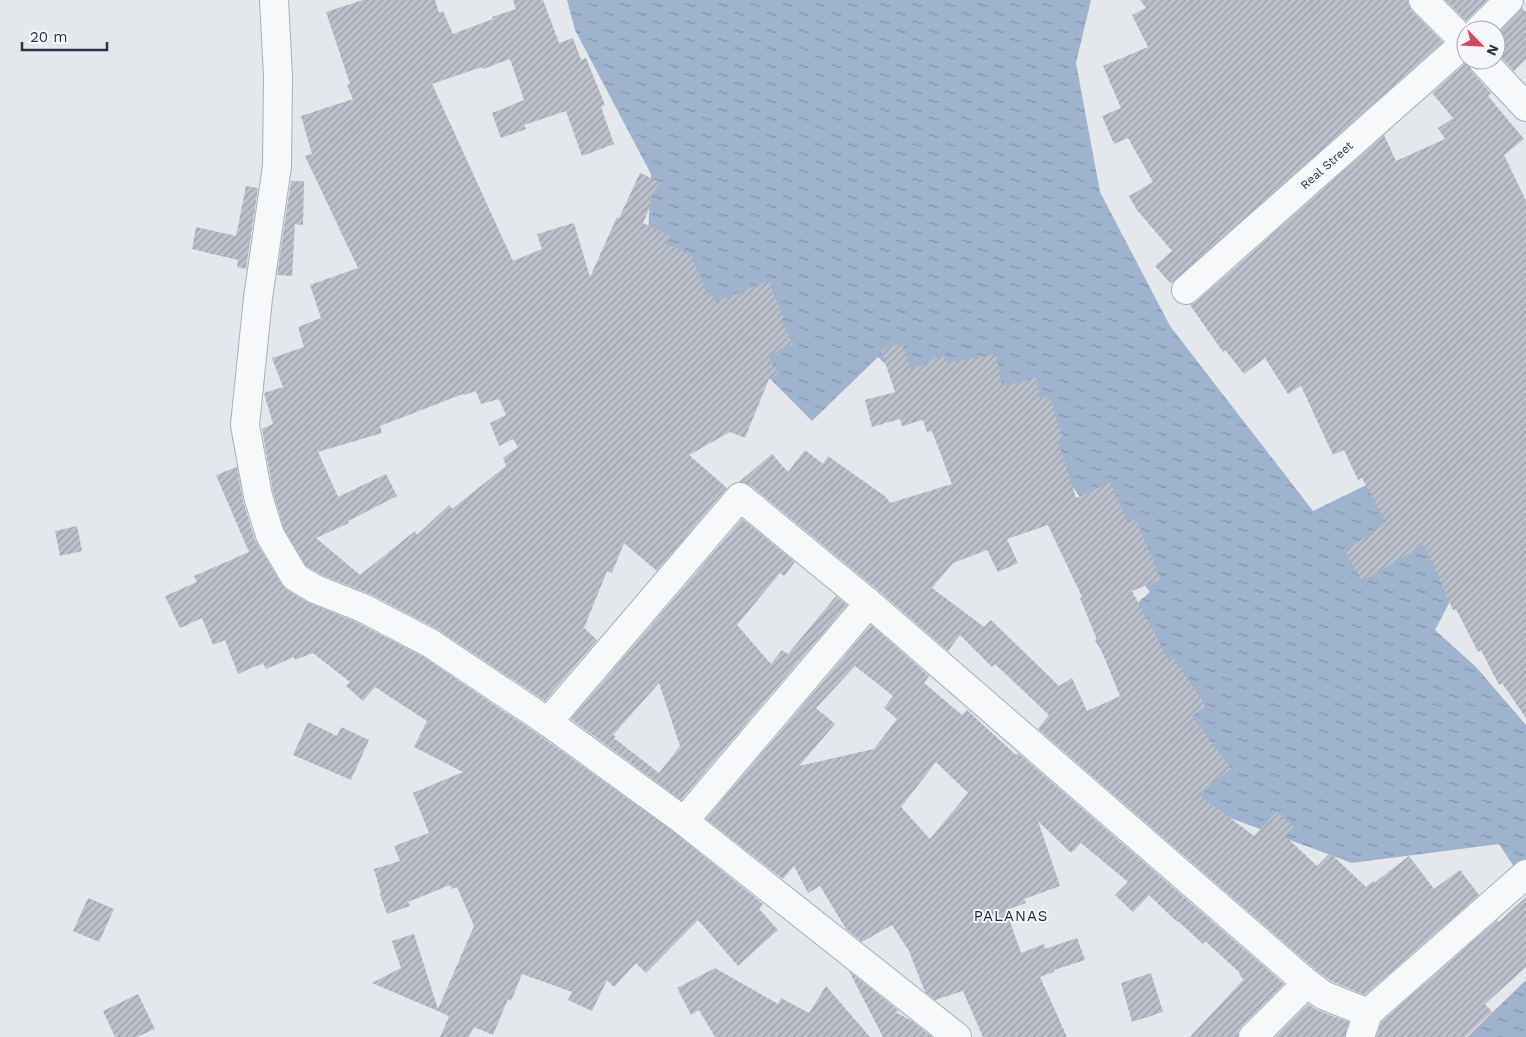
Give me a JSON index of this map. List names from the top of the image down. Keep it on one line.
{"streets":{"street":["Real Street"]},"districts":["PALANAS"],"scale_bar":"20 m","north":"bottom right"}
